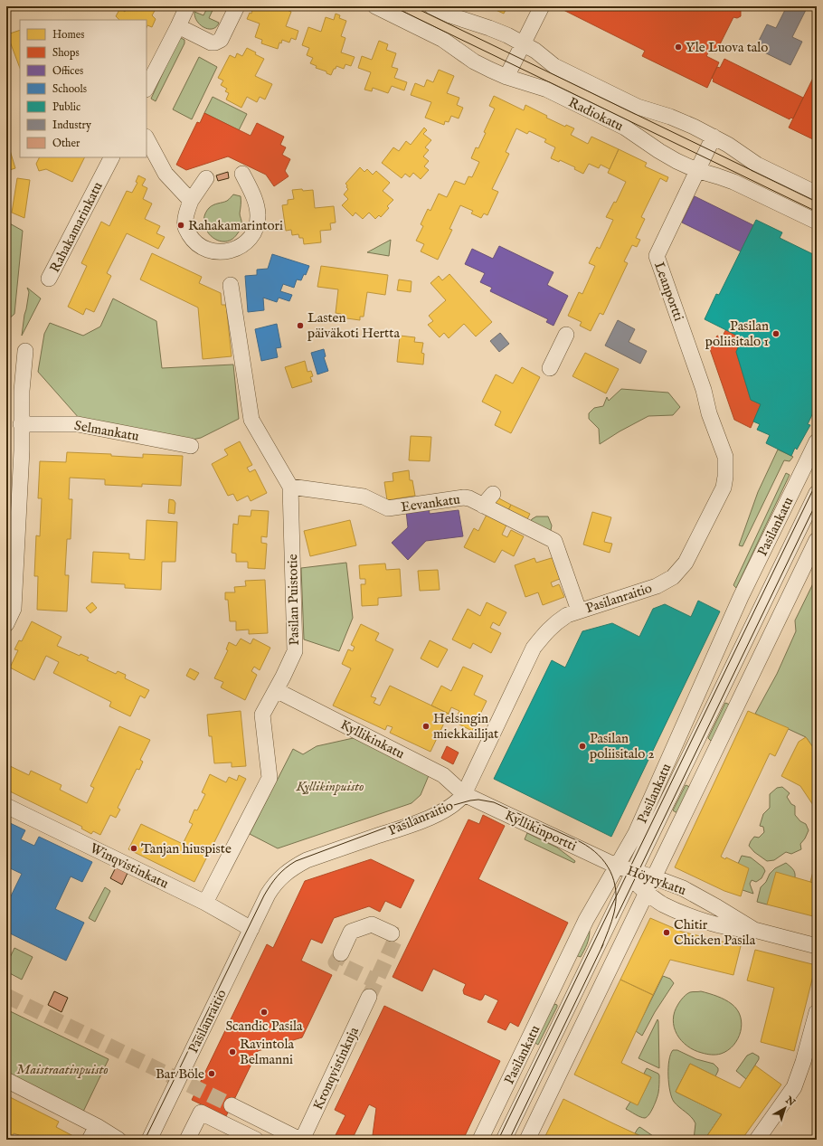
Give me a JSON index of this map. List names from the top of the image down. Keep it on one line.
{"streets":{"street":["Radiokatu","Rahakamarinkatu","Leanportti","Selmankatu","Eevankatu","Pasilankatu","Pasilanraitio","Pasilan Puistotie","Kyllikinkatu","Kyllikinportti","Winqvistinkatu","Höyrykatu","Kronqvistinkuja"]},"crossings":[["Radiokatu","Leanportti"],["Leanportti","Pasilanraitio"],["Eevankatu","Pasilanraitio"],["Eevankatu","Pasilan Puistotie"],["Pasilankatu","Kyllikinportti"],["Pasilankatu","Höyrykatu"],["Pasilanraitio","Kyllikinkatu"],["Pasilanraitio","Kyllikinportti"],["Pasilanraitio","Winqvistinkatu"],["Pasilan Puistotie","Kyllikinkatu"],["Pasilan Puistotie","Winqvistinkatu"],["Kyllikinkatu","Kyllikinportti"],["Kyllikinportti","Höyrykatu"]],"parks":["Kyllikinpuisto","Maistraatinpuisto"],"places":["Yle Luova talo","Rahakamarintori","Lasten päiväkoti Hertta","Pasilan poliisitalo 1","Helsingin miekkailijat","Pasilan poliisitalo 2","Tanjan hiuspiste","Chitir Chicken Pasila","Scandic Pasila","Ravintola Belmanni","Bar Böle"],"legend":["Homes","Shops","Offices","Schools","Public","Industry","Other"],"north":"top right"}
